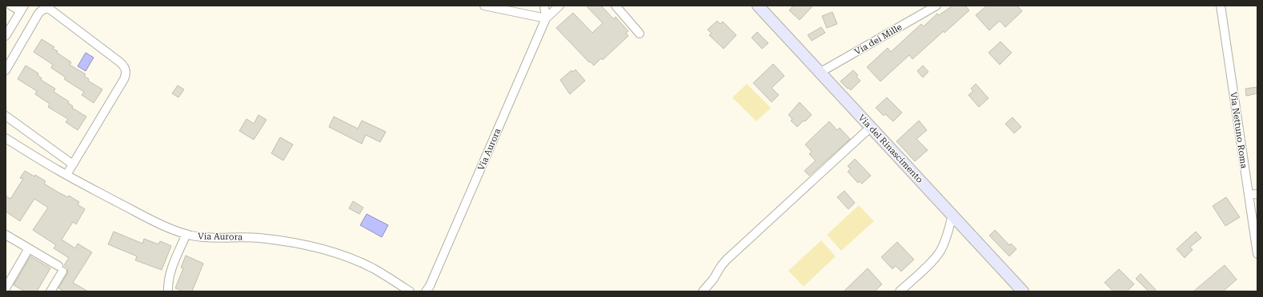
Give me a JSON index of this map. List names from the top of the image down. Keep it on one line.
{"streets":{"street":["Via dei Mille","Via Nettuno Roma","Via del Rinascimento","Via Aurora"]},"crossings":[["Via dei Mille","Via del Rinascimento"]]}
